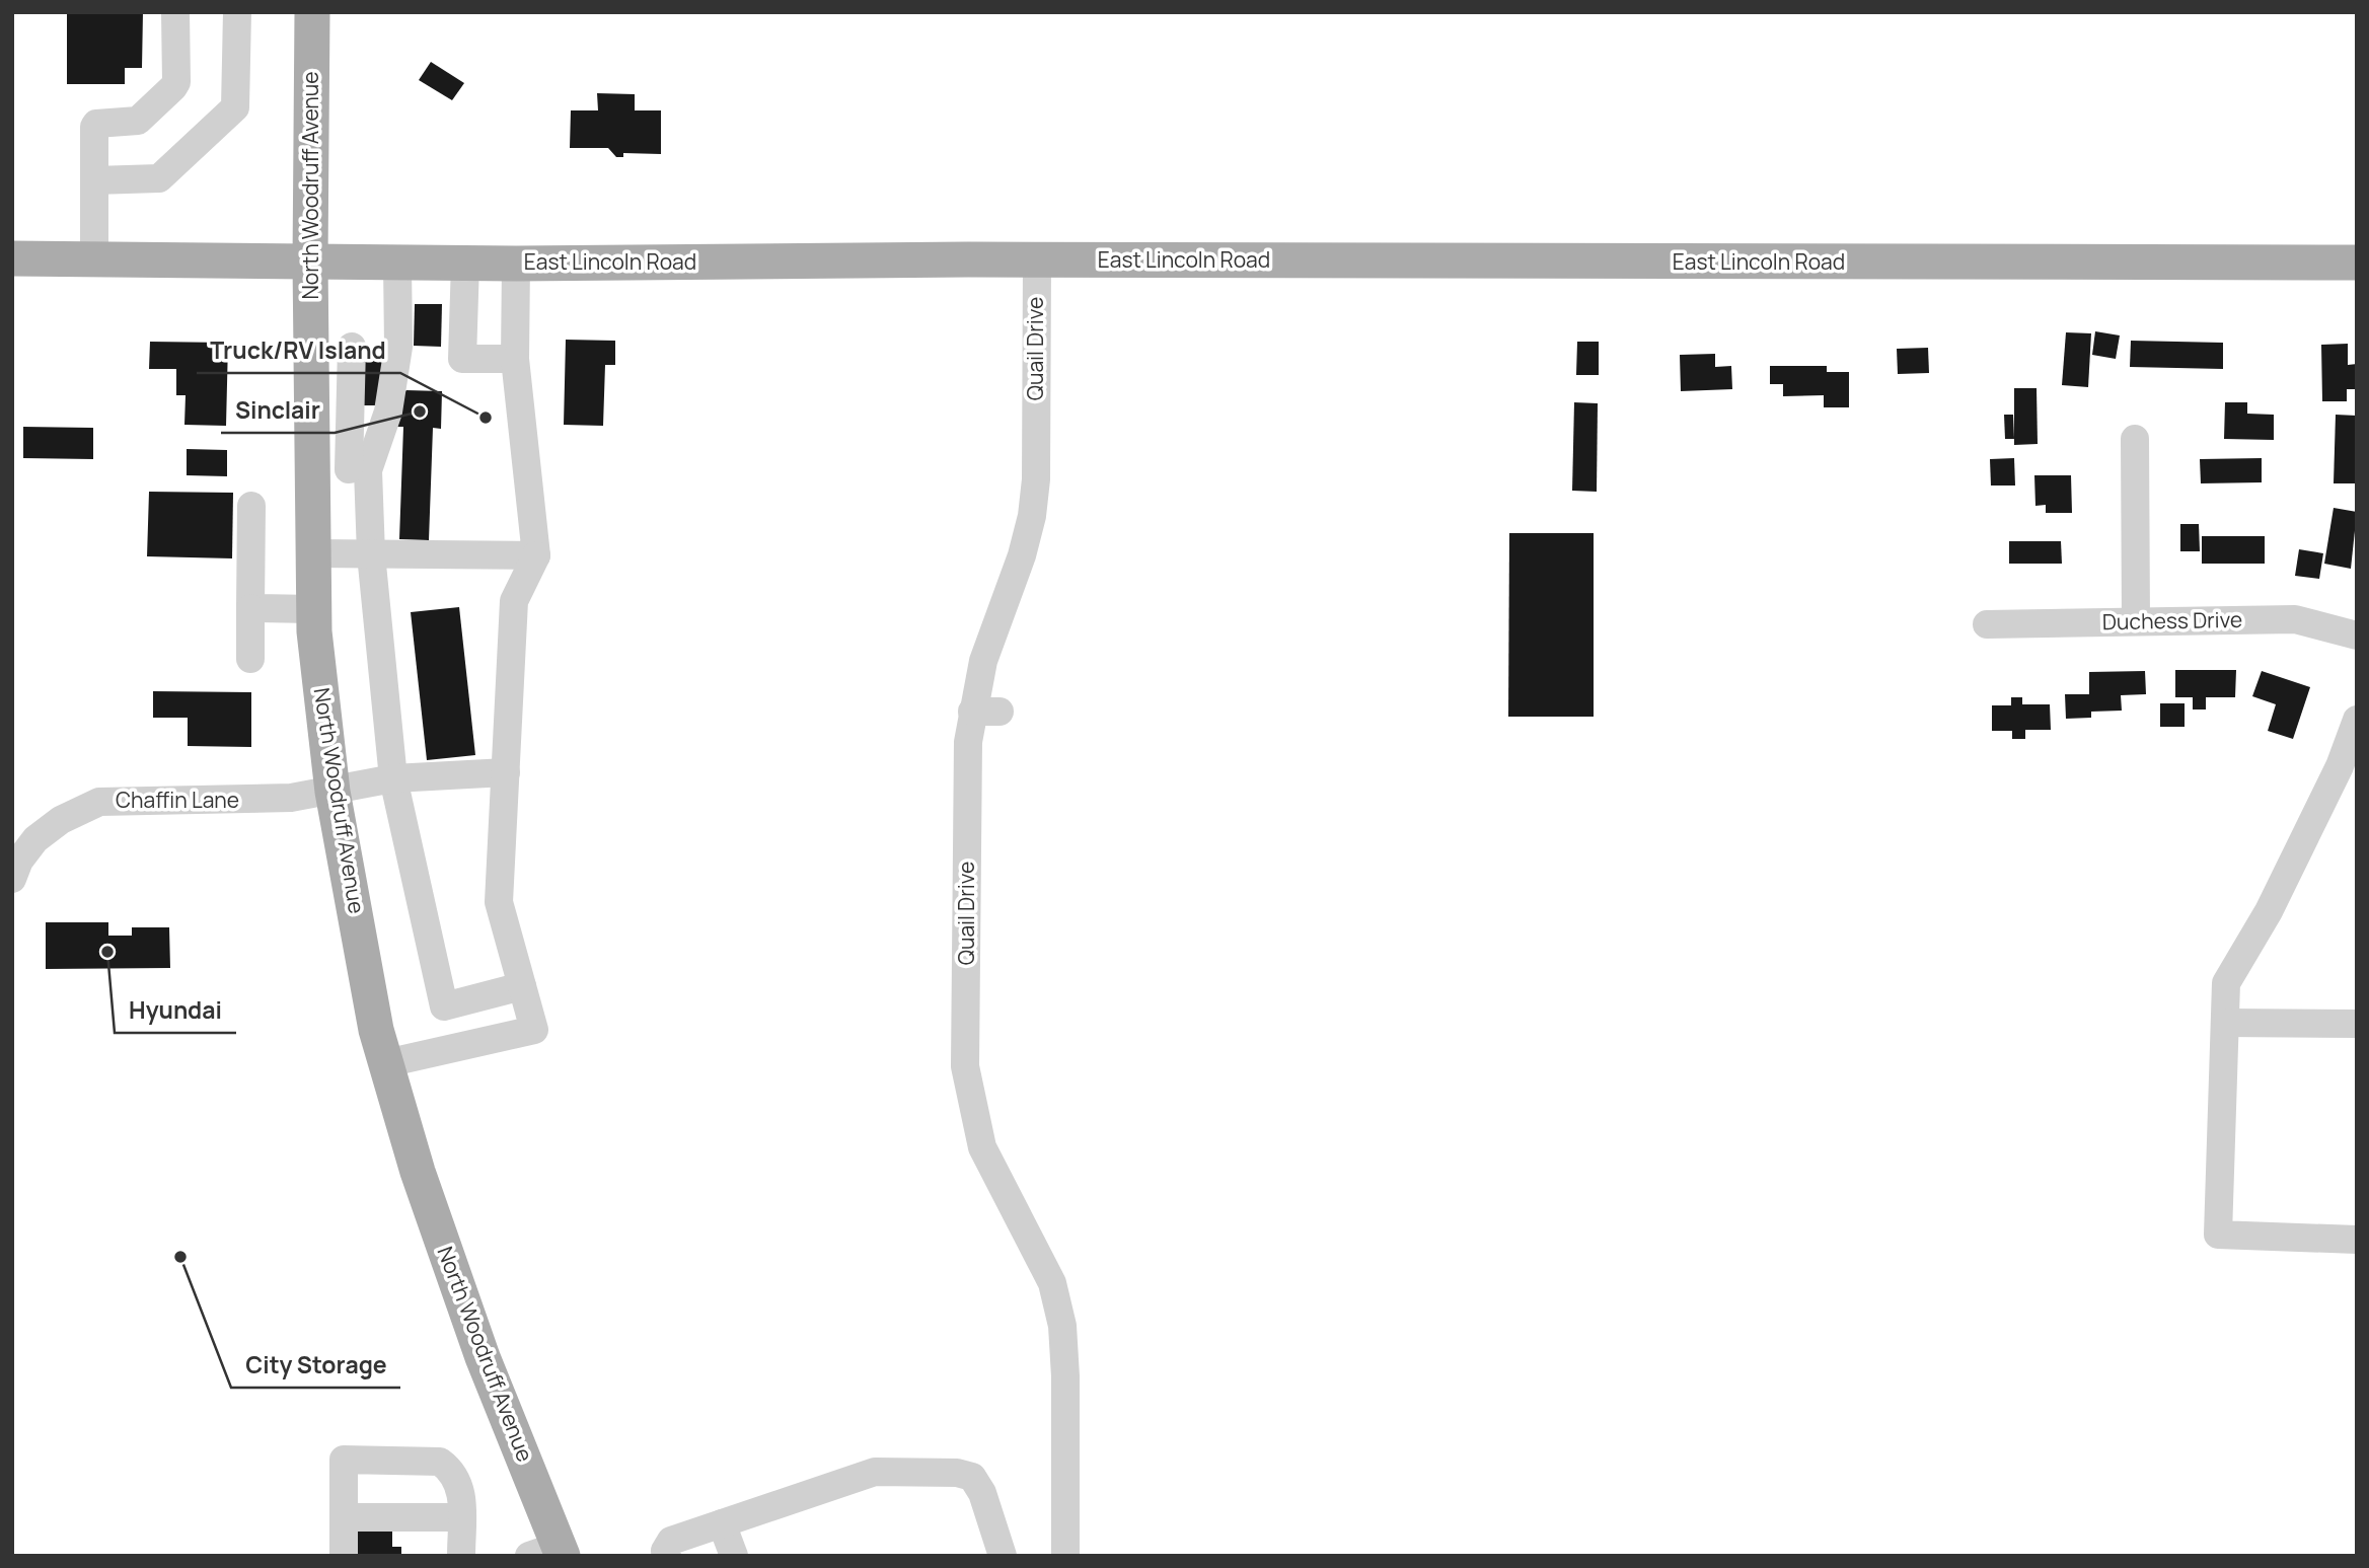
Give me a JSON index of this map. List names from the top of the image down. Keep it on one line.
{"streets":{"main road":["North Woodruff Avenue","East Lincoln Road"],"street":["Quail Drive","Duchess Drive","Chaffin Lane"]},"crossings":[["North Woodruff Avenue","East Lincoln Road"],["North Woodruff Avenue","Chaffin Lane"],["East Lincoln Road","Quail Drive"]],"places":["Sinclair","Truck/RV Island","Hyundai","City Storage"]}
